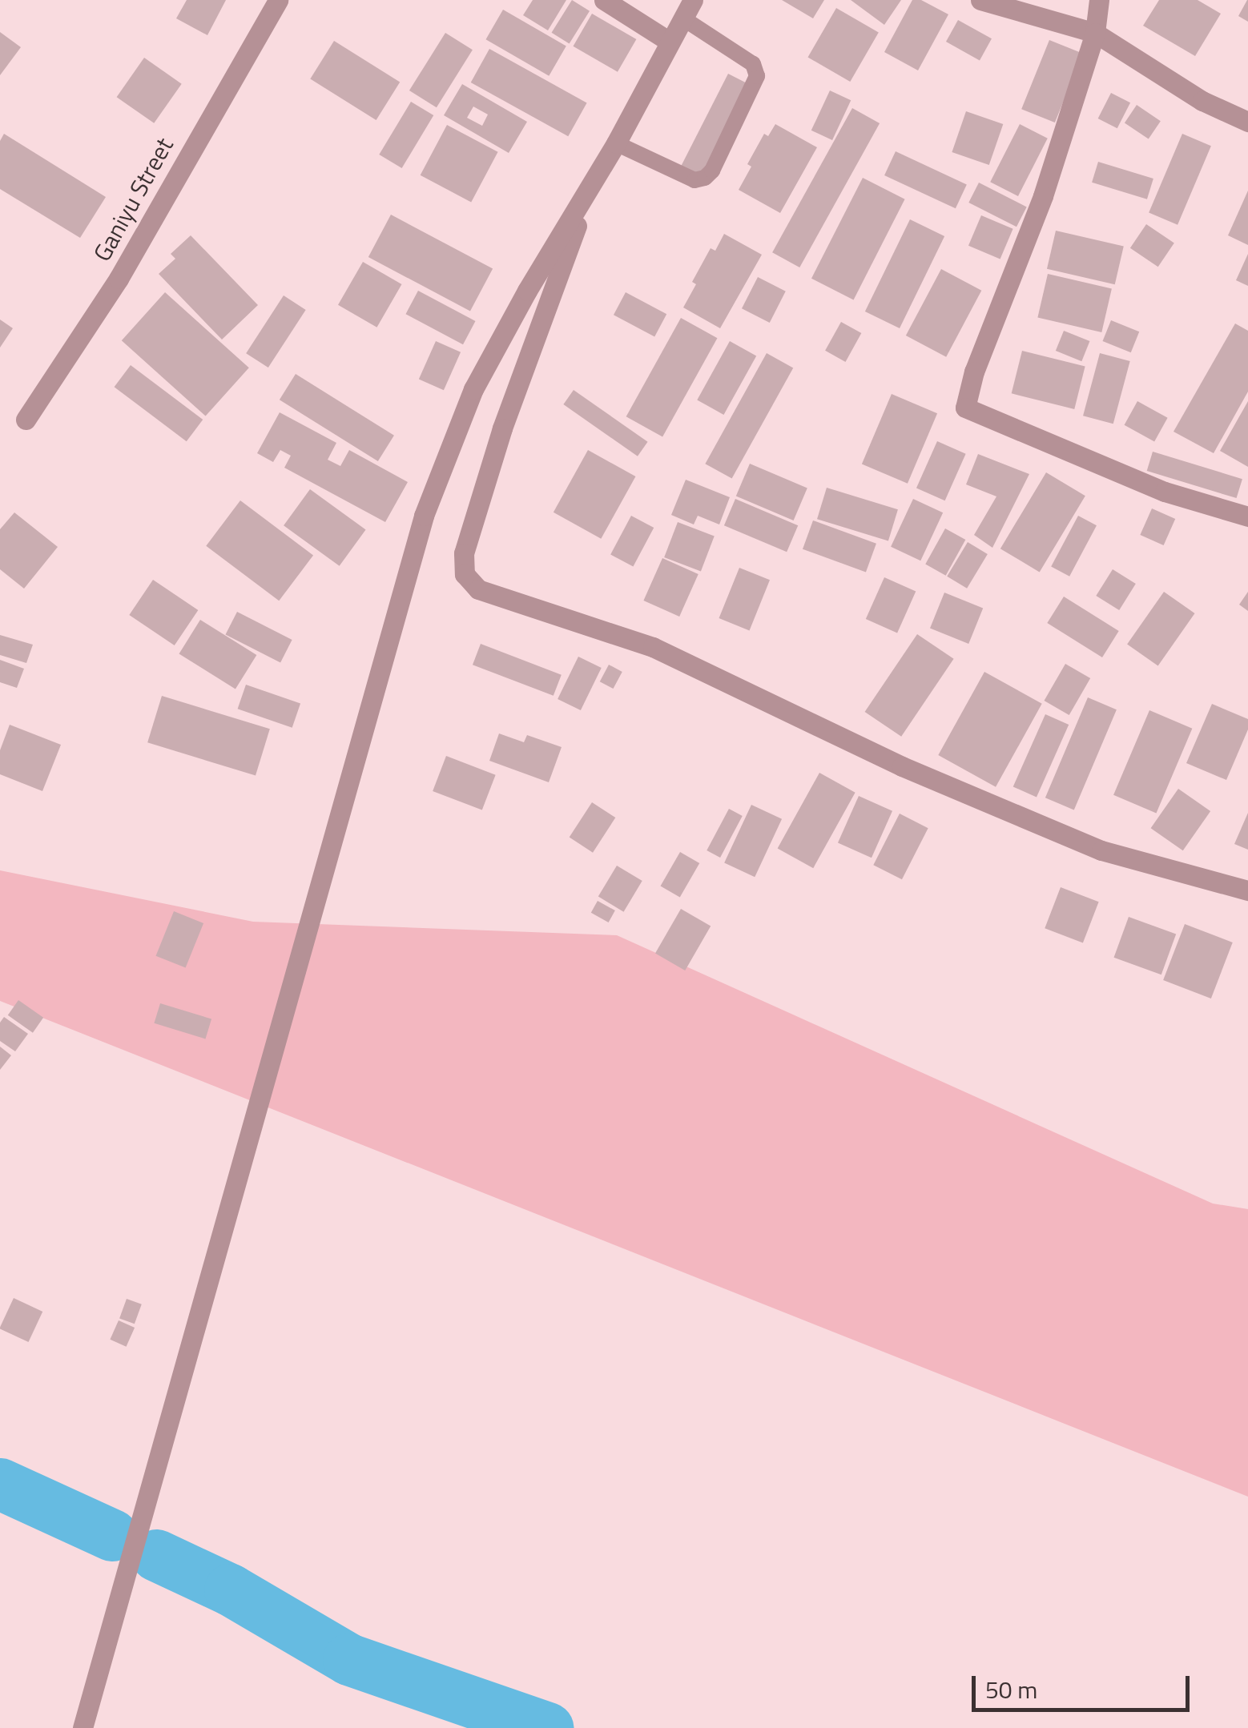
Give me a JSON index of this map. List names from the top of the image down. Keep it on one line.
{"streets":{"street":["Ganiyu Street"]},"scale_bar":"50 m"}
